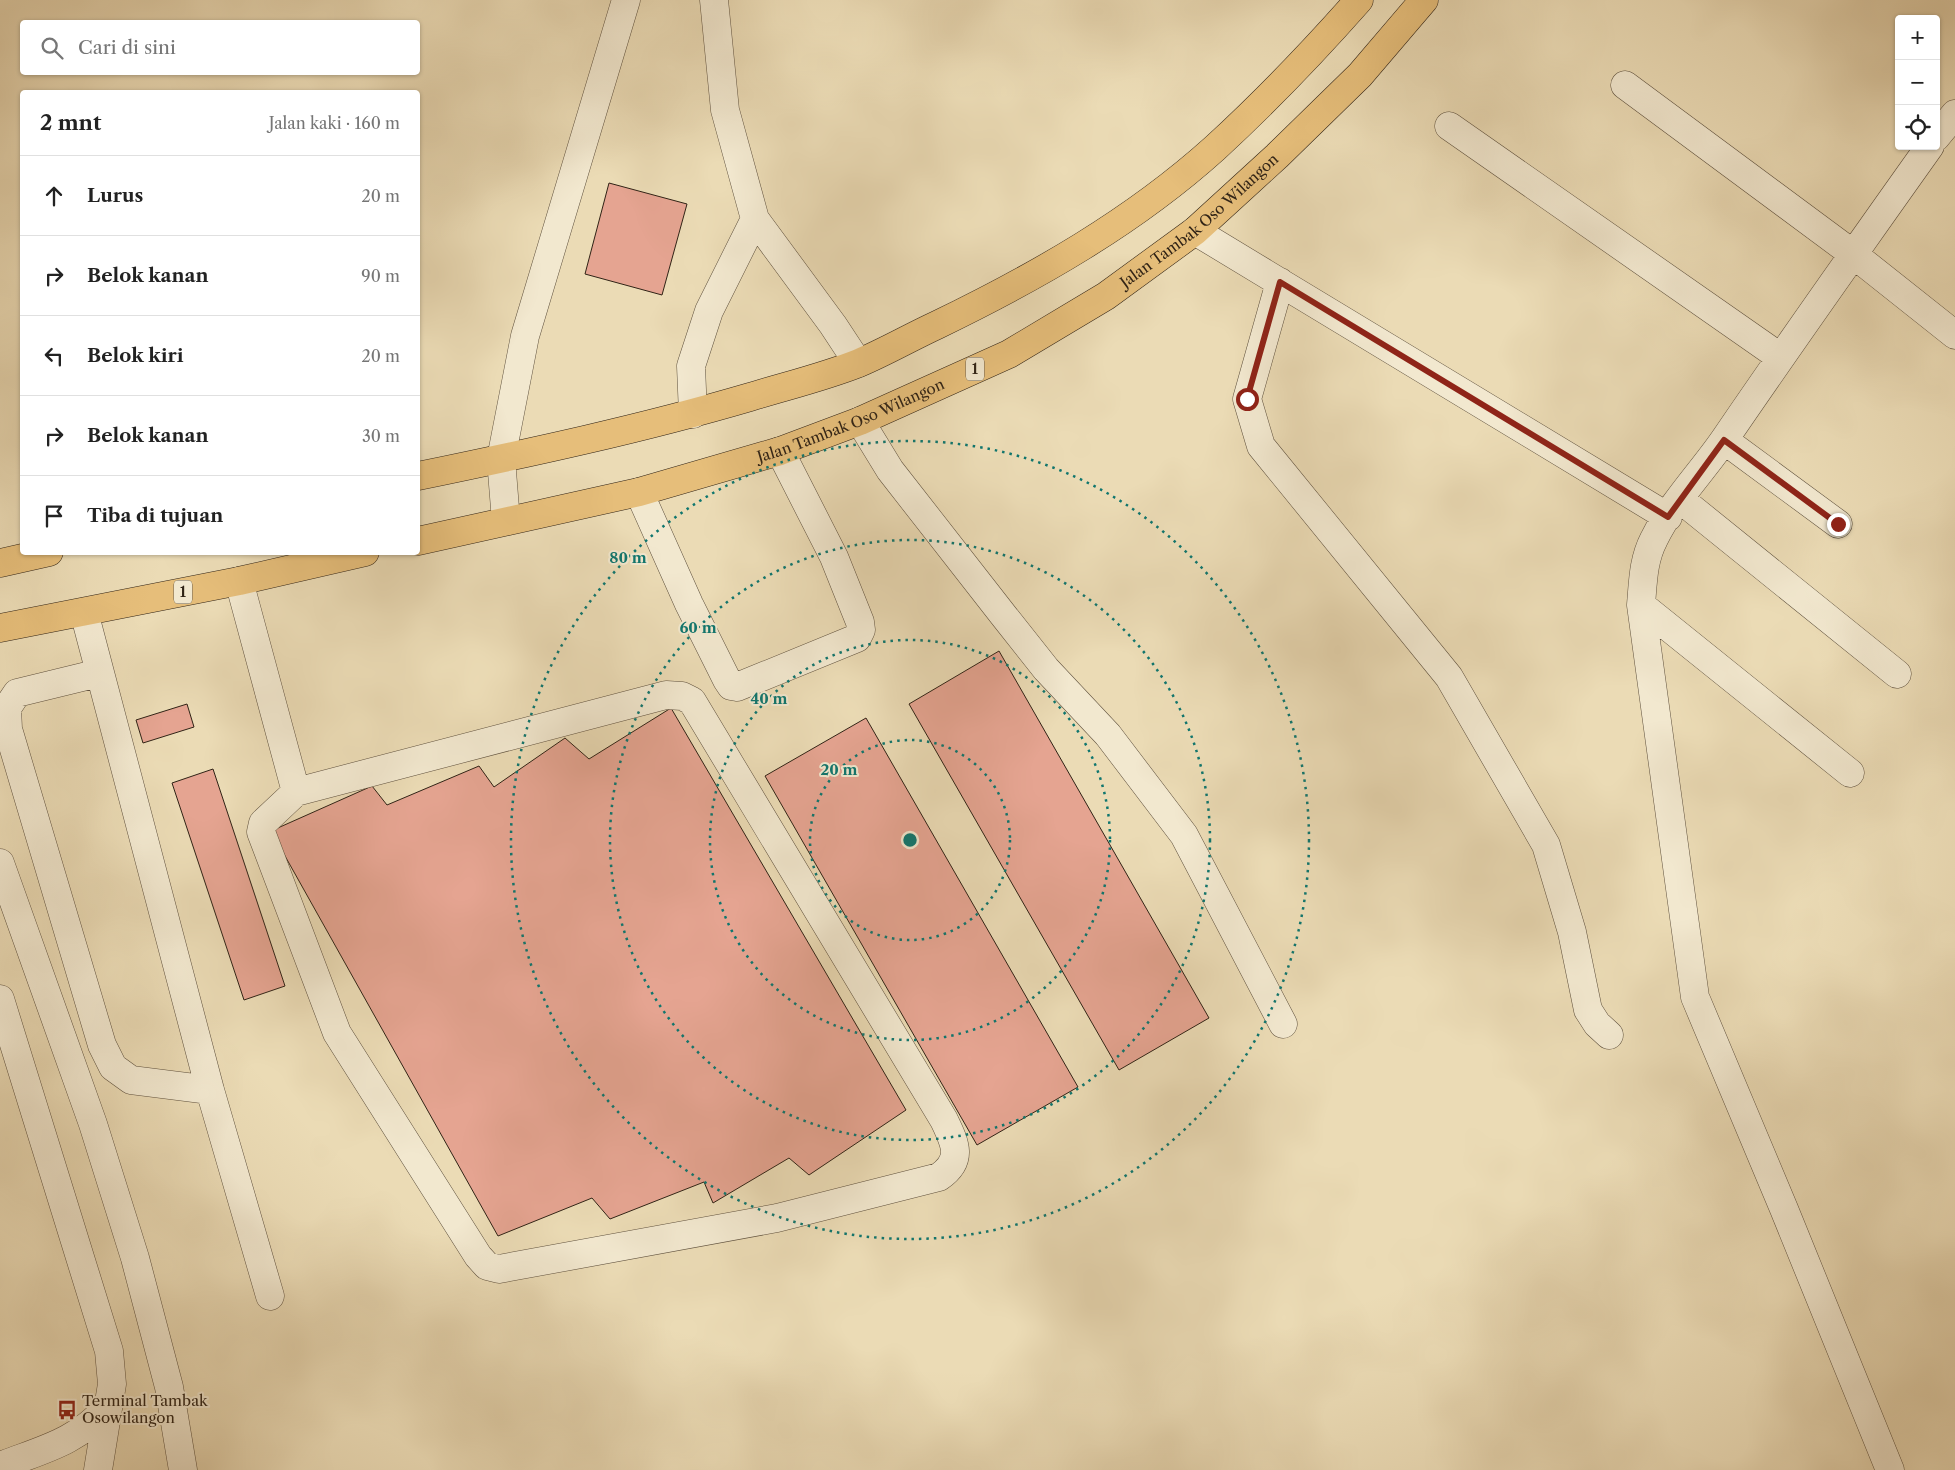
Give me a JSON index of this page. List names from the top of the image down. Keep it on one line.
{"streets":{"highway":["Jalan Tambak Oso Wilangon","1"]},"places":{"bus stop":["Terminal Tambak Osowilangon"]},"page":{"map_buttons":["+","−"],"search":"Cari di sini","heading":["2 mnt","Jalan kaki · 160 m"],"list":[["Lurus","20 m"],["Belok kanan","90 m"],["Belok kiri","20 m"],["Belok kanan","30 m"],"Tiba di tujuan"]},"rings":["80 m","60 m","40 m","20 m"]}
